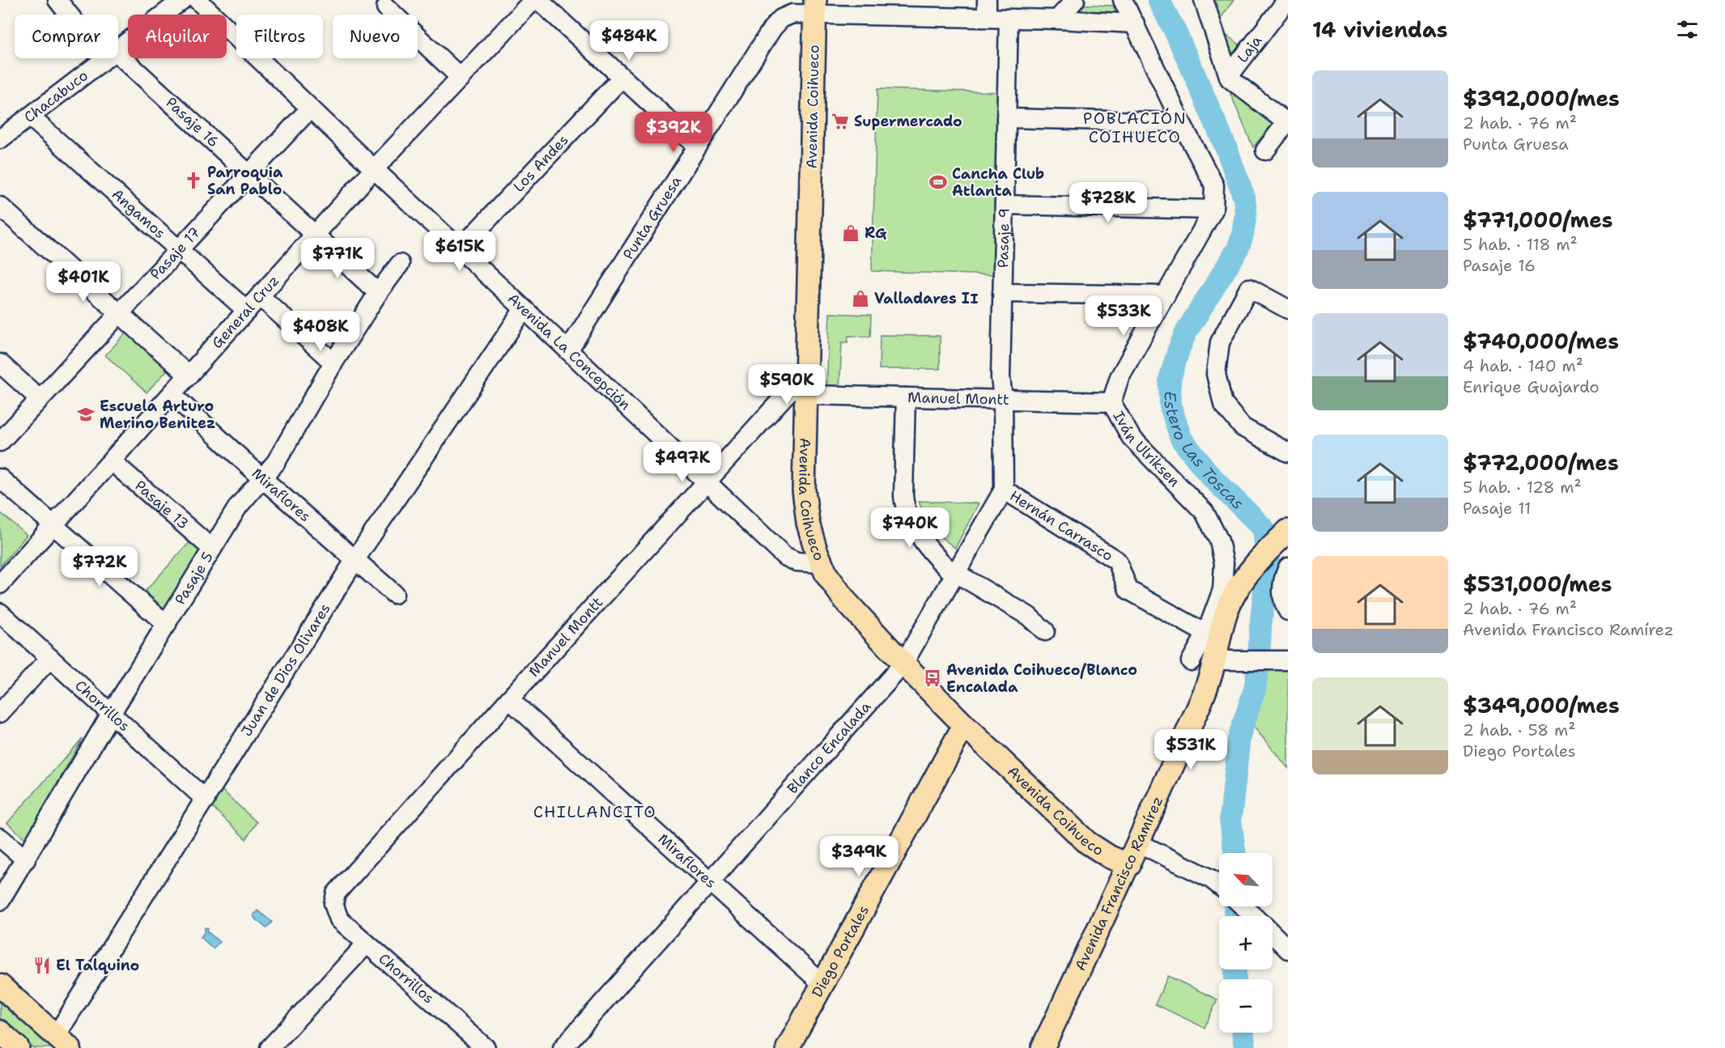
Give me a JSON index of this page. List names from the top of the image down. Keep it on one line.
{"streets":{"main road":["Avenida Coihueco","Avenida Francisco Ramírez","Diego Portales"],"street":["Laja","Chacabuco","Pasaje 16","Los Andes","Angamos","Punta Gruesa","Pasaje 9","Pasaje 17","General Cruz","Avenida La Concepción","Manuel Montt","Iván Ulriksen","Miraflores","Pasaje 13","Hernán Carrasco","Pasaje 5","Juan de Dios Olivares","Chorrillos","Blanco Encalada"]},"crossings":[["Chacabuco","Angamos"],["Avenida Coihueco","Punta Gruesa"],["Avenida Coihueco","Avenida La Concepción"],["Avenida Coihueco","Manuel Montt"],["Avenida Coihueco","Blanco Encalada"],["Avenida Coihueco","Avenida Francisco Ramírez"],["Avenida Coihueco","Diego Portales"],["Pasaje 16","Pasaje 17"],["Pasaje 16","General Cruz"],["Pasaje 16","Pasaje 5"],["Los Andes","Avenida La Concepción"],["Angamos","Pasaje 17"],["Angamos","General Cruz"],["Punta Gruesa","Pasaje 9"],["Punta Gruesa","Avenida La Concepción"],["Punta Gruesa","Iván Ulriksen"],["Pasaje 9","Manuel Montt"],["Pasaje 17","Avenida La Concepción"],["General Cruz","Avenida La Concepción"],["General Cruz","Miraflores"],["General Cruz","Pasaje 13"],["Avenida La Concepción","Manuel Montt"],["Avenida La Concepción","Juan de Dios Olivares"],["Manuel Montt","Iván Ulriksen"],["Manuel Montt","Miraflores"],["Manuel Montt","Chorrillos"],["Iván Ulriksen","Hernán Carrasco"],["Iván Ulriksen","Avenida Francisco Ramírez"],["Miraflores","Pasaje 5"],["Miraflores","Juan de Dios Olivares"],["Miraflores","Blanco Encalada"],["Miraflores","Diego Portales"],["Pasaje 13","Pasaje 5"],["Hernán Carrasco","Blanco Encalada"],["Hernán Carrasco","Avenida Francisco Ramírez"],["Pasaje 5","Chorrillos"],["Juan de Dios Olivares","Chorrillos"]],"districts":["POBLACIÓN COIHUECO","CHILLANCITO"],"water":["Estero Las Toscas"],"places":{"supermarket":["Supermercado"],"church":["Parroquia San Pablo"],"sports":["Cancha Club Atlanta"],"shop":["RG","Valladares II"],"school or university":["Escuela Arturo Merino Benitez"],"bus stop":["Avenida Coihueco/Blanco Encalada"],"restaurant":["El Talquino"]},"north":"top left","page":{"heading":"14 viviendas","chip":["Comprar","Alquilar","Filtros","Nuevo"],"price":["$484K","$392K","$728K","$615K","$771K","$401K","$533K","$408K","$590K","$497K","$740K","$772K","$531K","$349K"],"list":[{"name":"$392,000/mes","note":"2 hab. · 76 m² · Punta Gruesa"},{"name":"$771,000/mes","note":"5 hab. · 118 m² · Pasaje 16"},{"name":"$740,000/mes","note":"4 hab. · 140 m² · Enrique Guajardo"},{"name":"$772,000/mes","note":"5 hab. · 128 m² · Pasaje 11"},{"name":"$531,000/mes","note":"2 hab. · 76 m² · Avenida Francisco Ramírez"},{"name":"$349,000/mes","note":"2 hab. · 58 m² · Diego Portales"}],"map_buttons":["+","−"]}}
